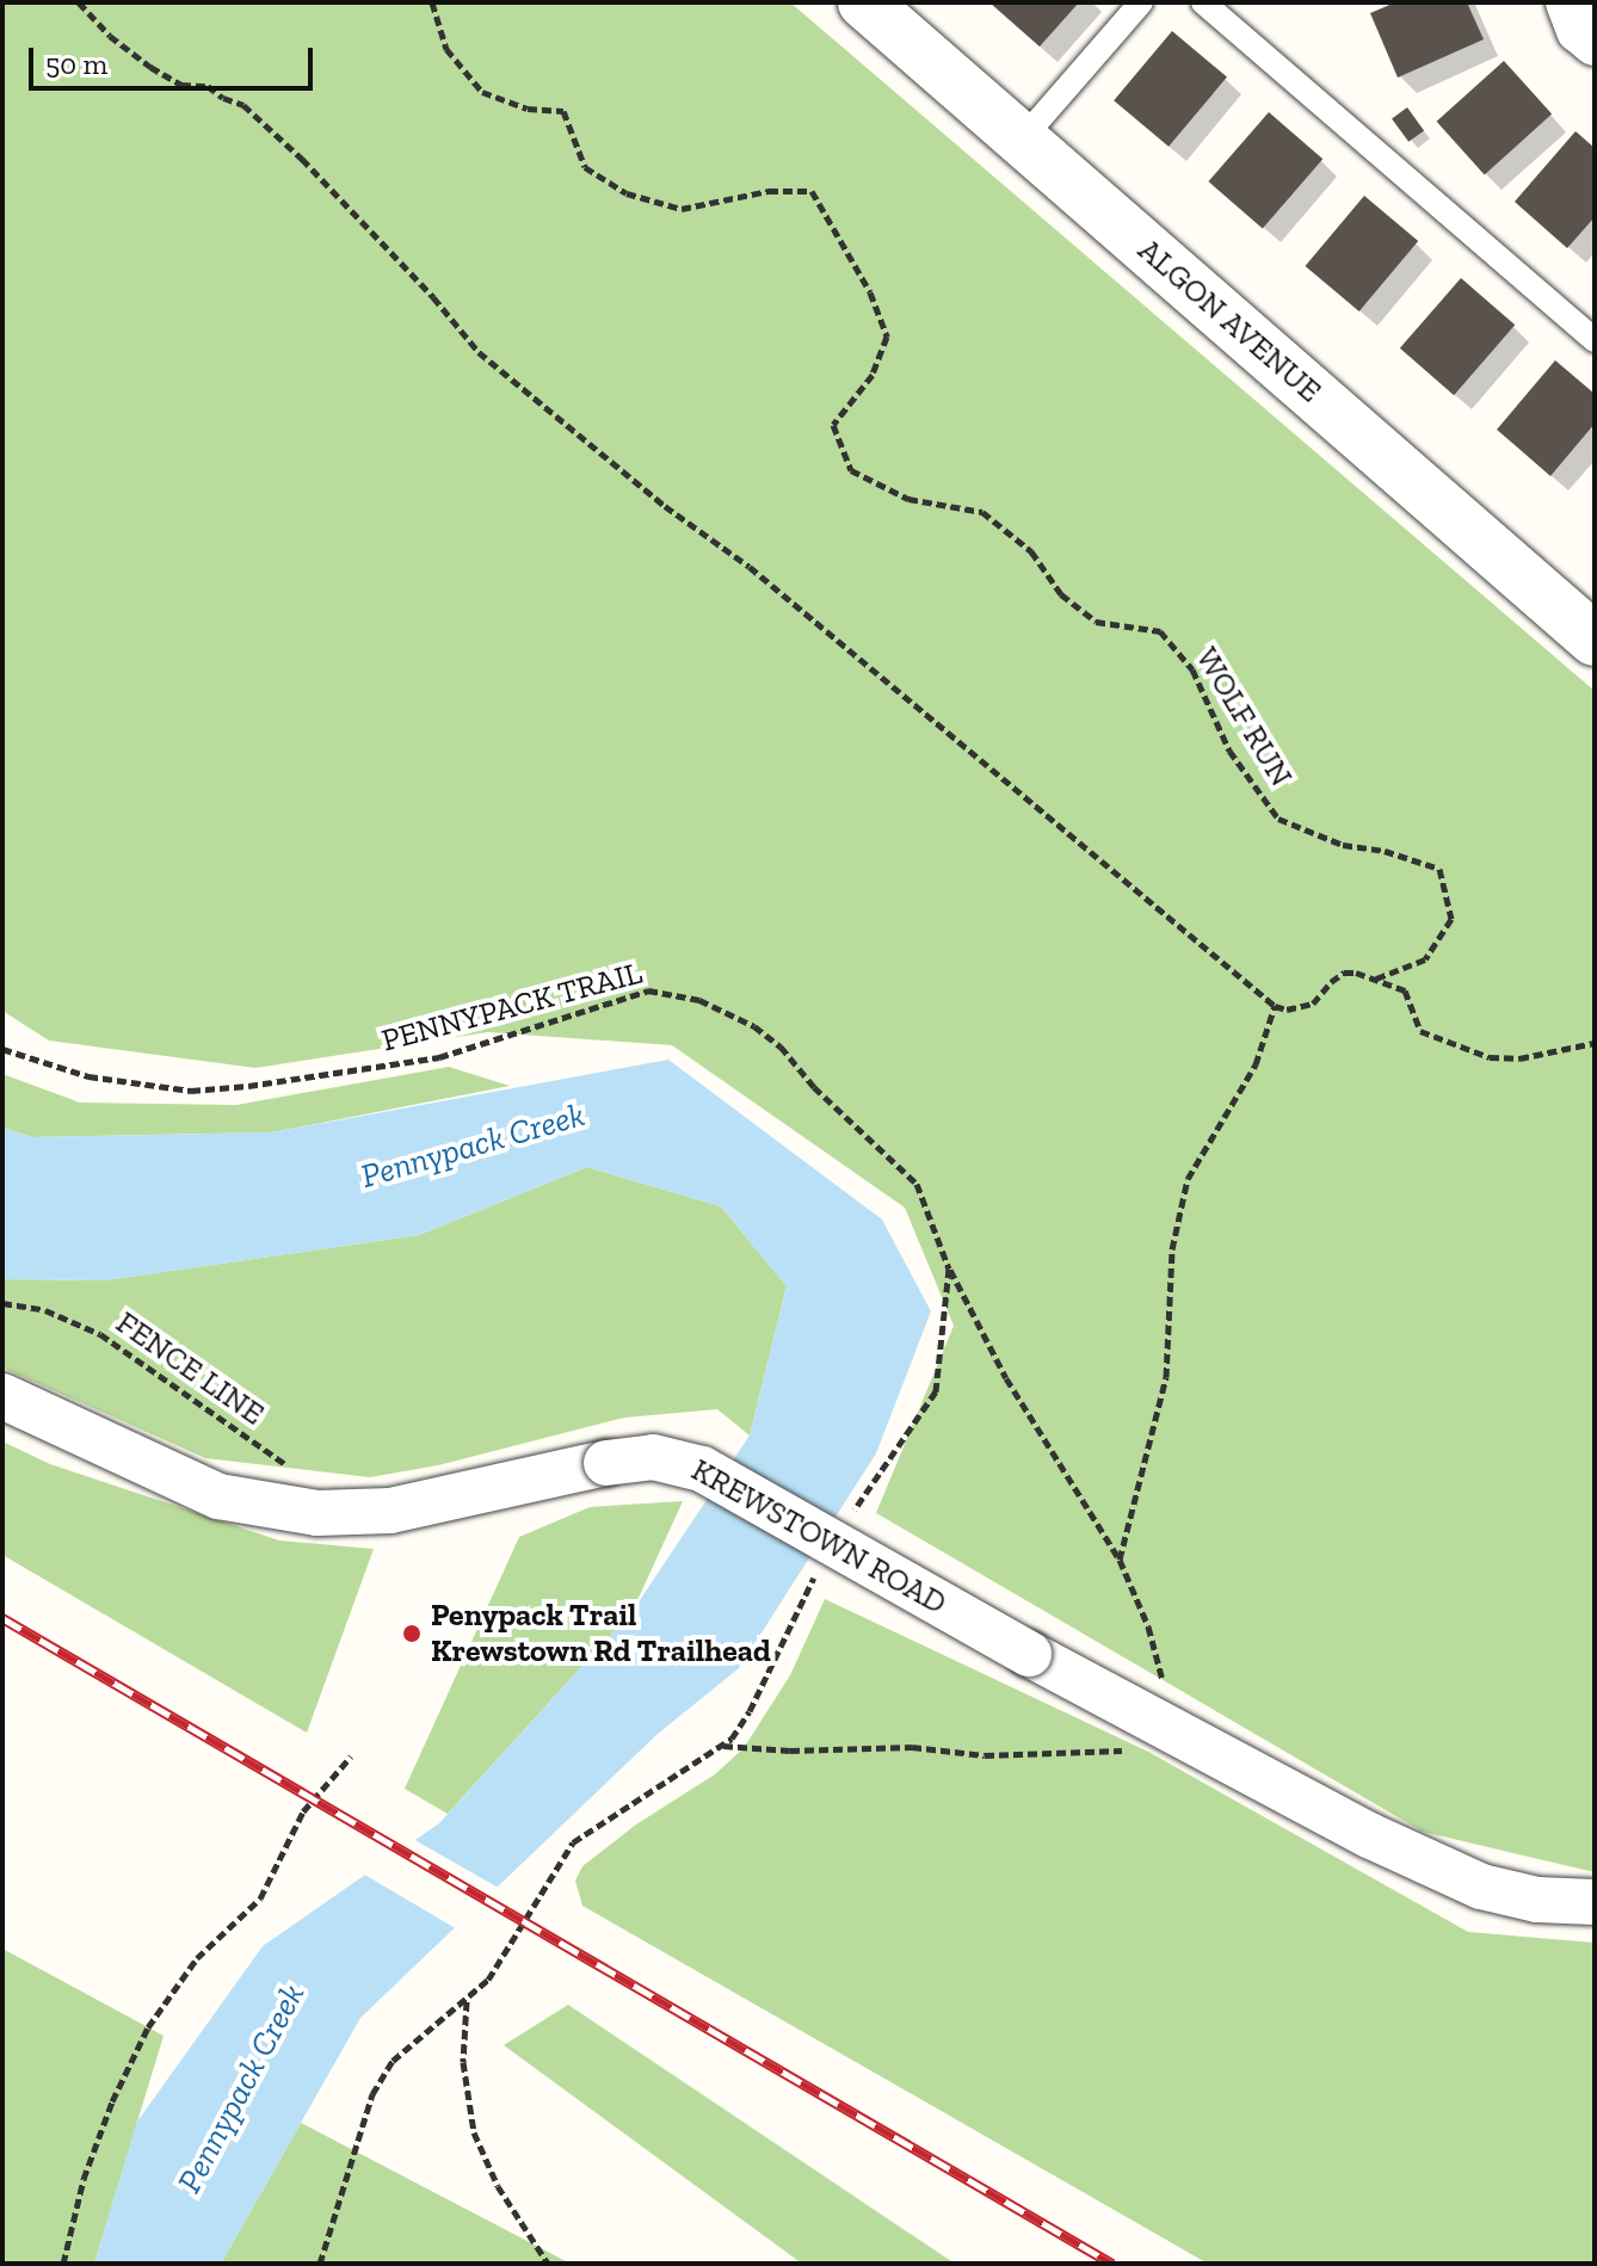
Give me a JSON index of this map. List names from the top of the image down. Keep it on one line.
{"streets":{"street":["ALGON AVENUE","KREWSTOWN ROAD"],"path":["WOLF RUN","PENNYPACK TRAIL","FENCE LINE"]},"crossings":[["FENCE LINE","KREWSTOWN ROAD"]],"water":["Pennypack Creek"],"places":["Penypack Trail Krewstown Rd Trailhead"],"scale_bar":"50 m"}
